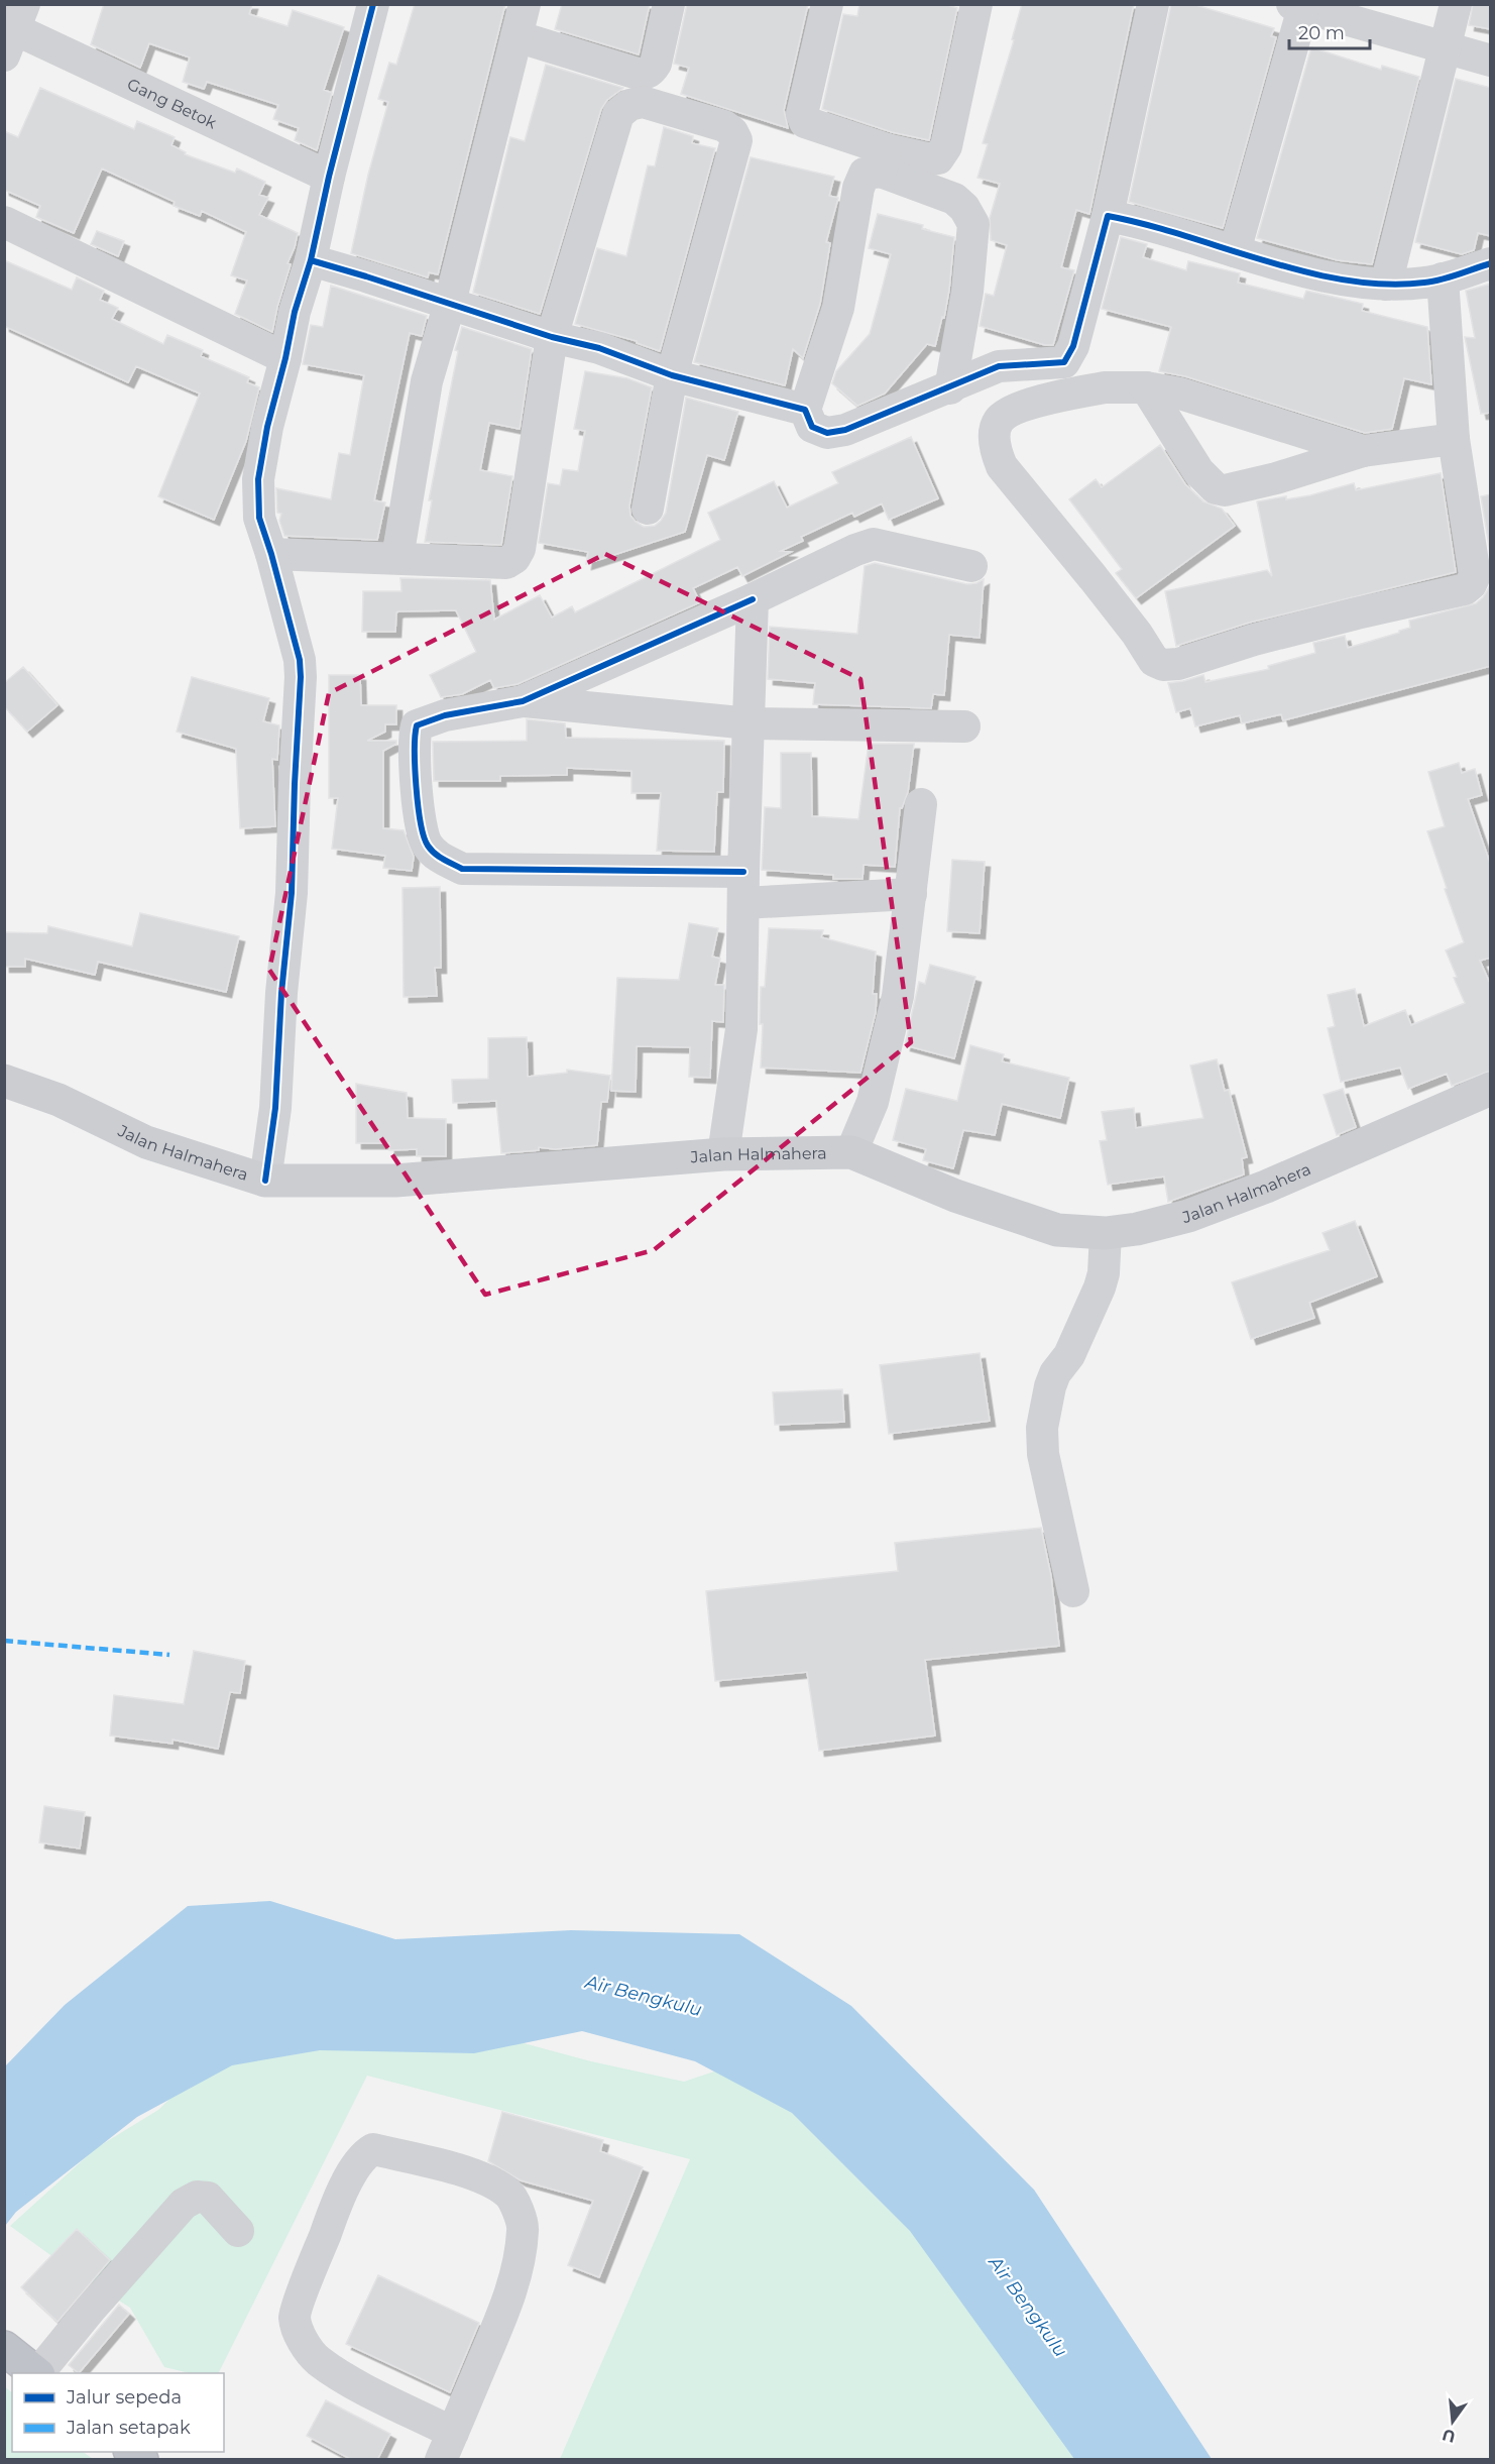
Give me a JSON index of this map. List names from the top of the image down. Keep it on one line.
{"streets":{"main road":["Jalan Halmahera"],"street":["Gang Betok"]},"water":["Air Bengkulu"],"legend":["Jalur sepeda","Jalan setapak"],"scale_bar":"20 m","north":"bottom"}
